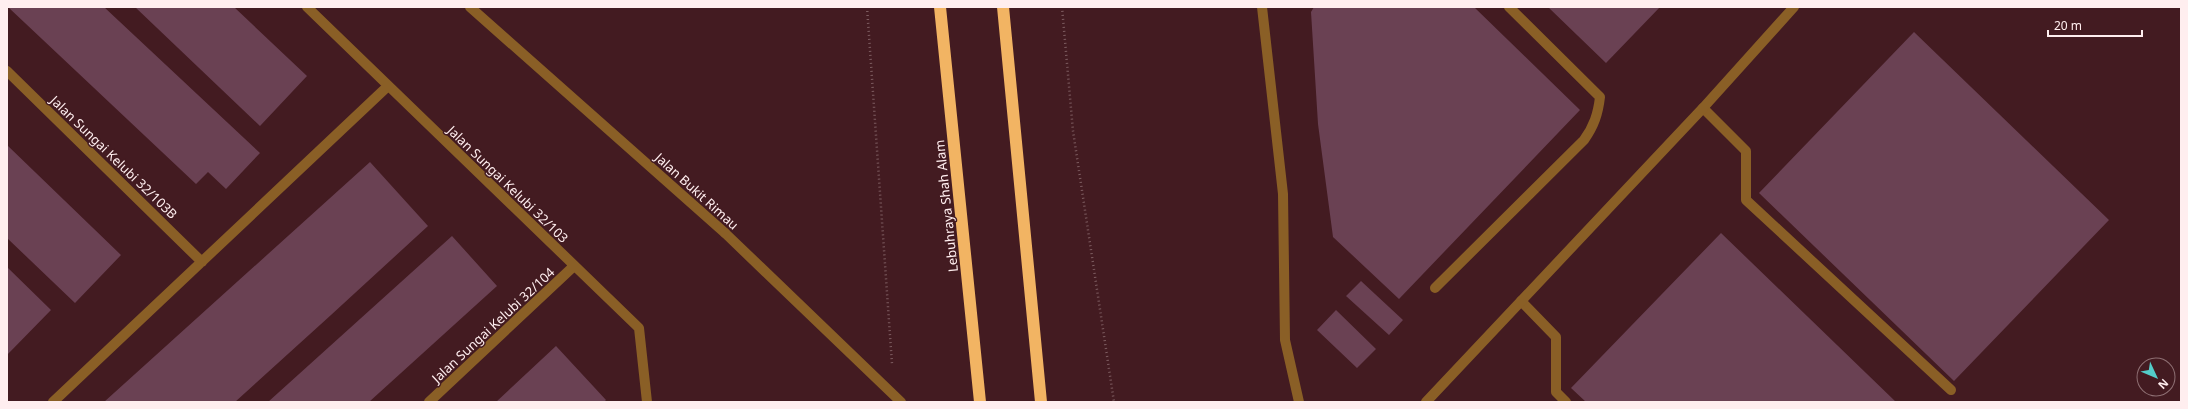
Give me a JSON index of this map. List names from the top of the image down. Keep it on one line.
{"streets":{"highway":["Lebuhraya Shah Alam"],"street":["Jalan Sungai Kelubi 32/103B","Jalan Sungai Kelubi 32/103","Jalan Bukit Rimau","Jalan Sungai Kelubi 32/104"]},"crossings":[["Jalan Sungai Kelubi 32/103","Jalan Sungai Kelubi 32/104"]],"scale_bar":"20 m","north":"bottom right"}
